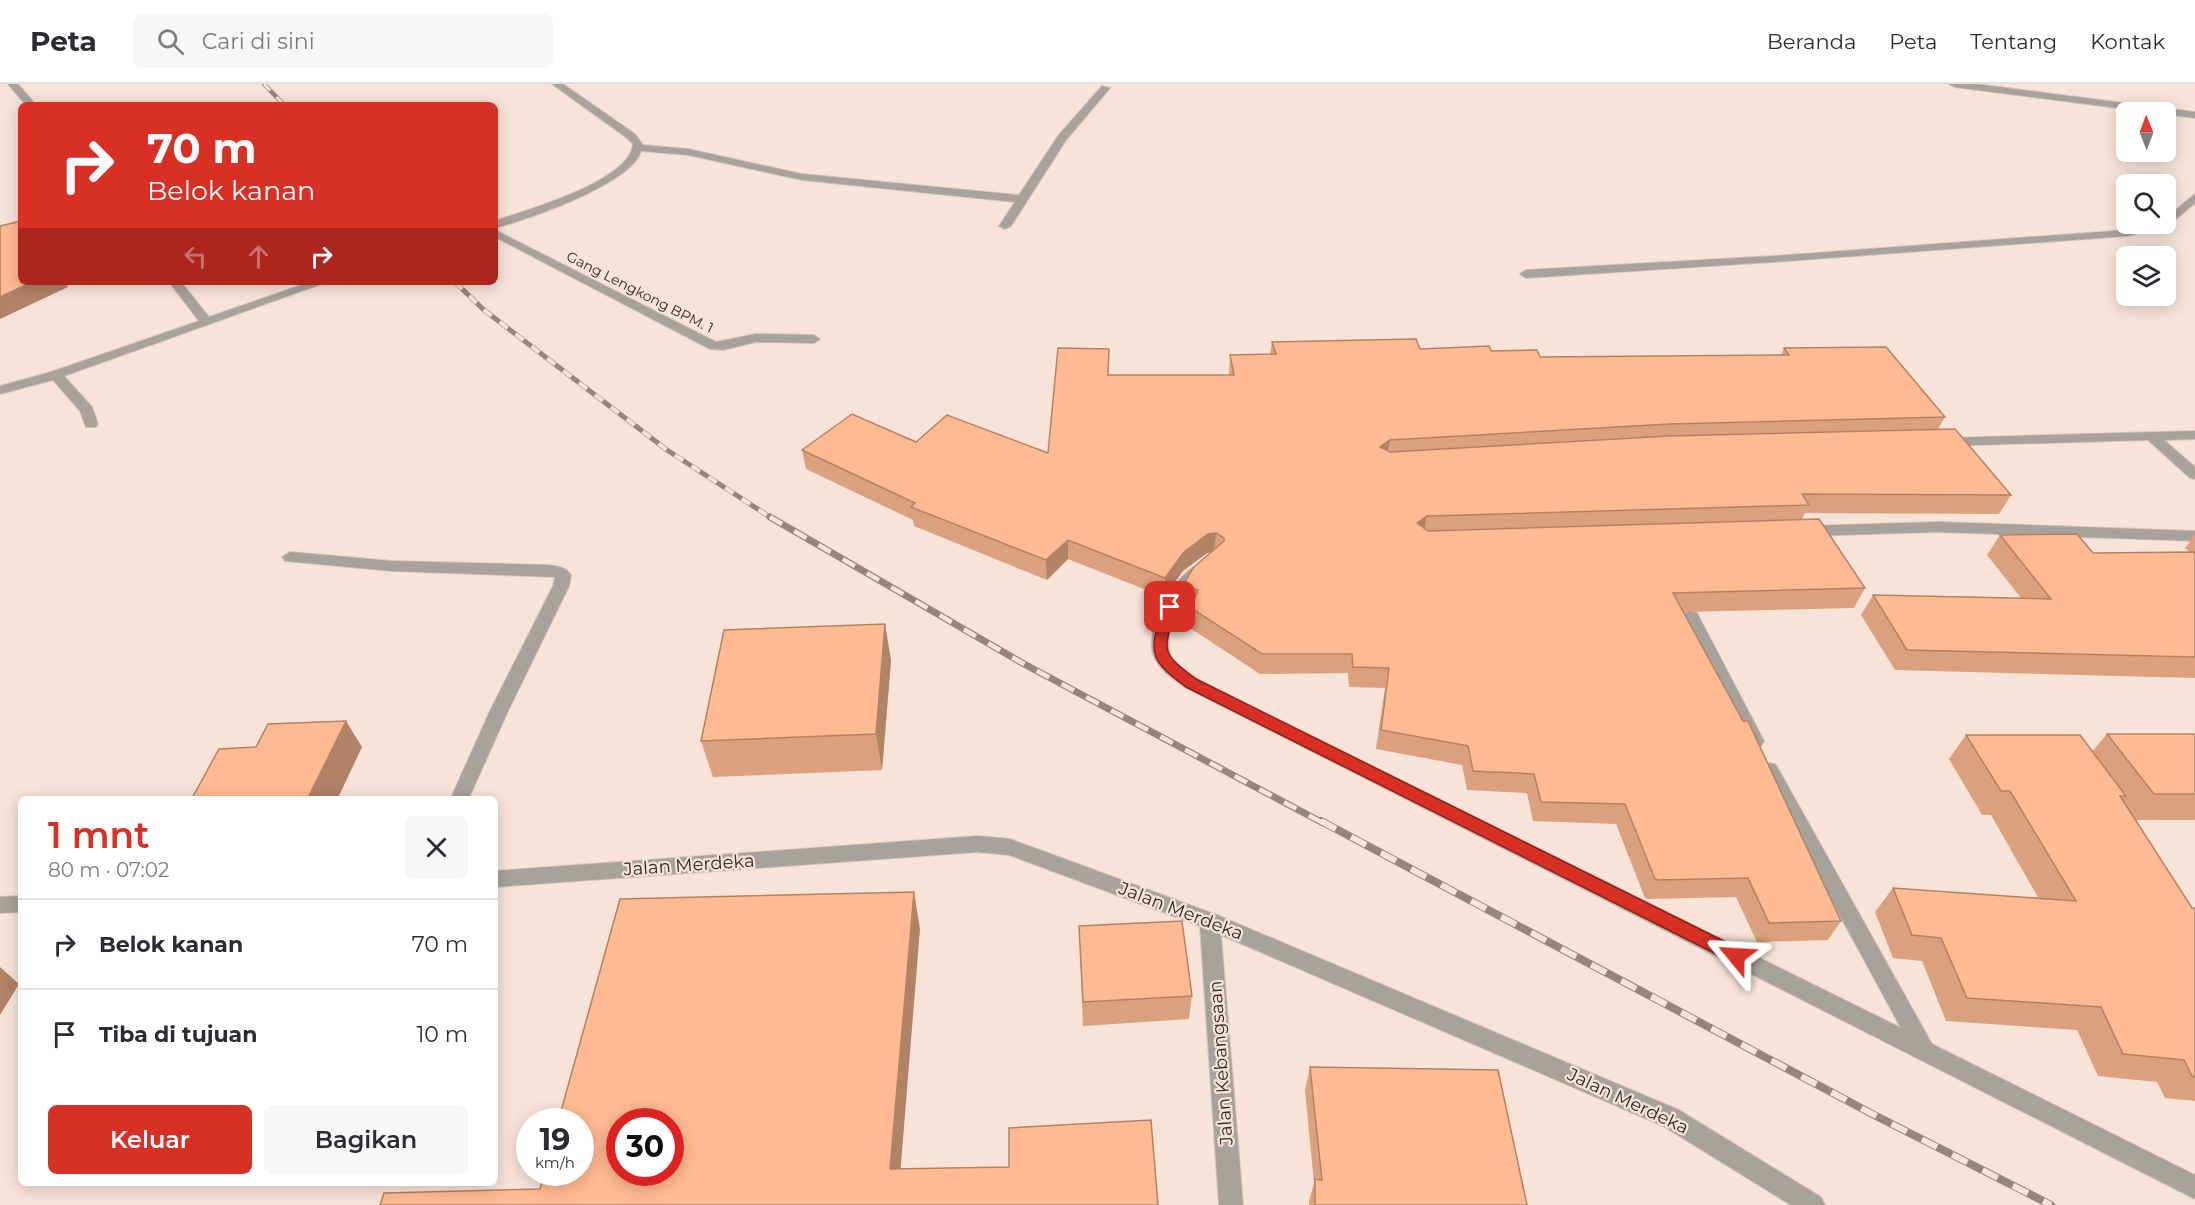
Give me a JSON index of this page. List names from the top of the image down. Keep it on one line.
{"streets":{"street":["Gang Lengkong BPM. 1","Jalan Merdeka","Jalan Kebangsaan"]},"crossings":[["Jalan Merdeka","Jalan Kebangsaan"]],"north":"top","page":{"header":"Peta","search":"Cari di sini","nav":["Beranda","Peta","Tentang","Kontak"],"turn":["70 m","Belok kanan"],"heading":["1 mnt","80 m · 07:02"],"list":[{"name":"Belok kanan","value":"70 m"},{"name":"Tiba di tujuan","value":"10 m"}],"buttons":["Keluar","Bagikan"],"speed":"19 km/h","limit":"30"}}
